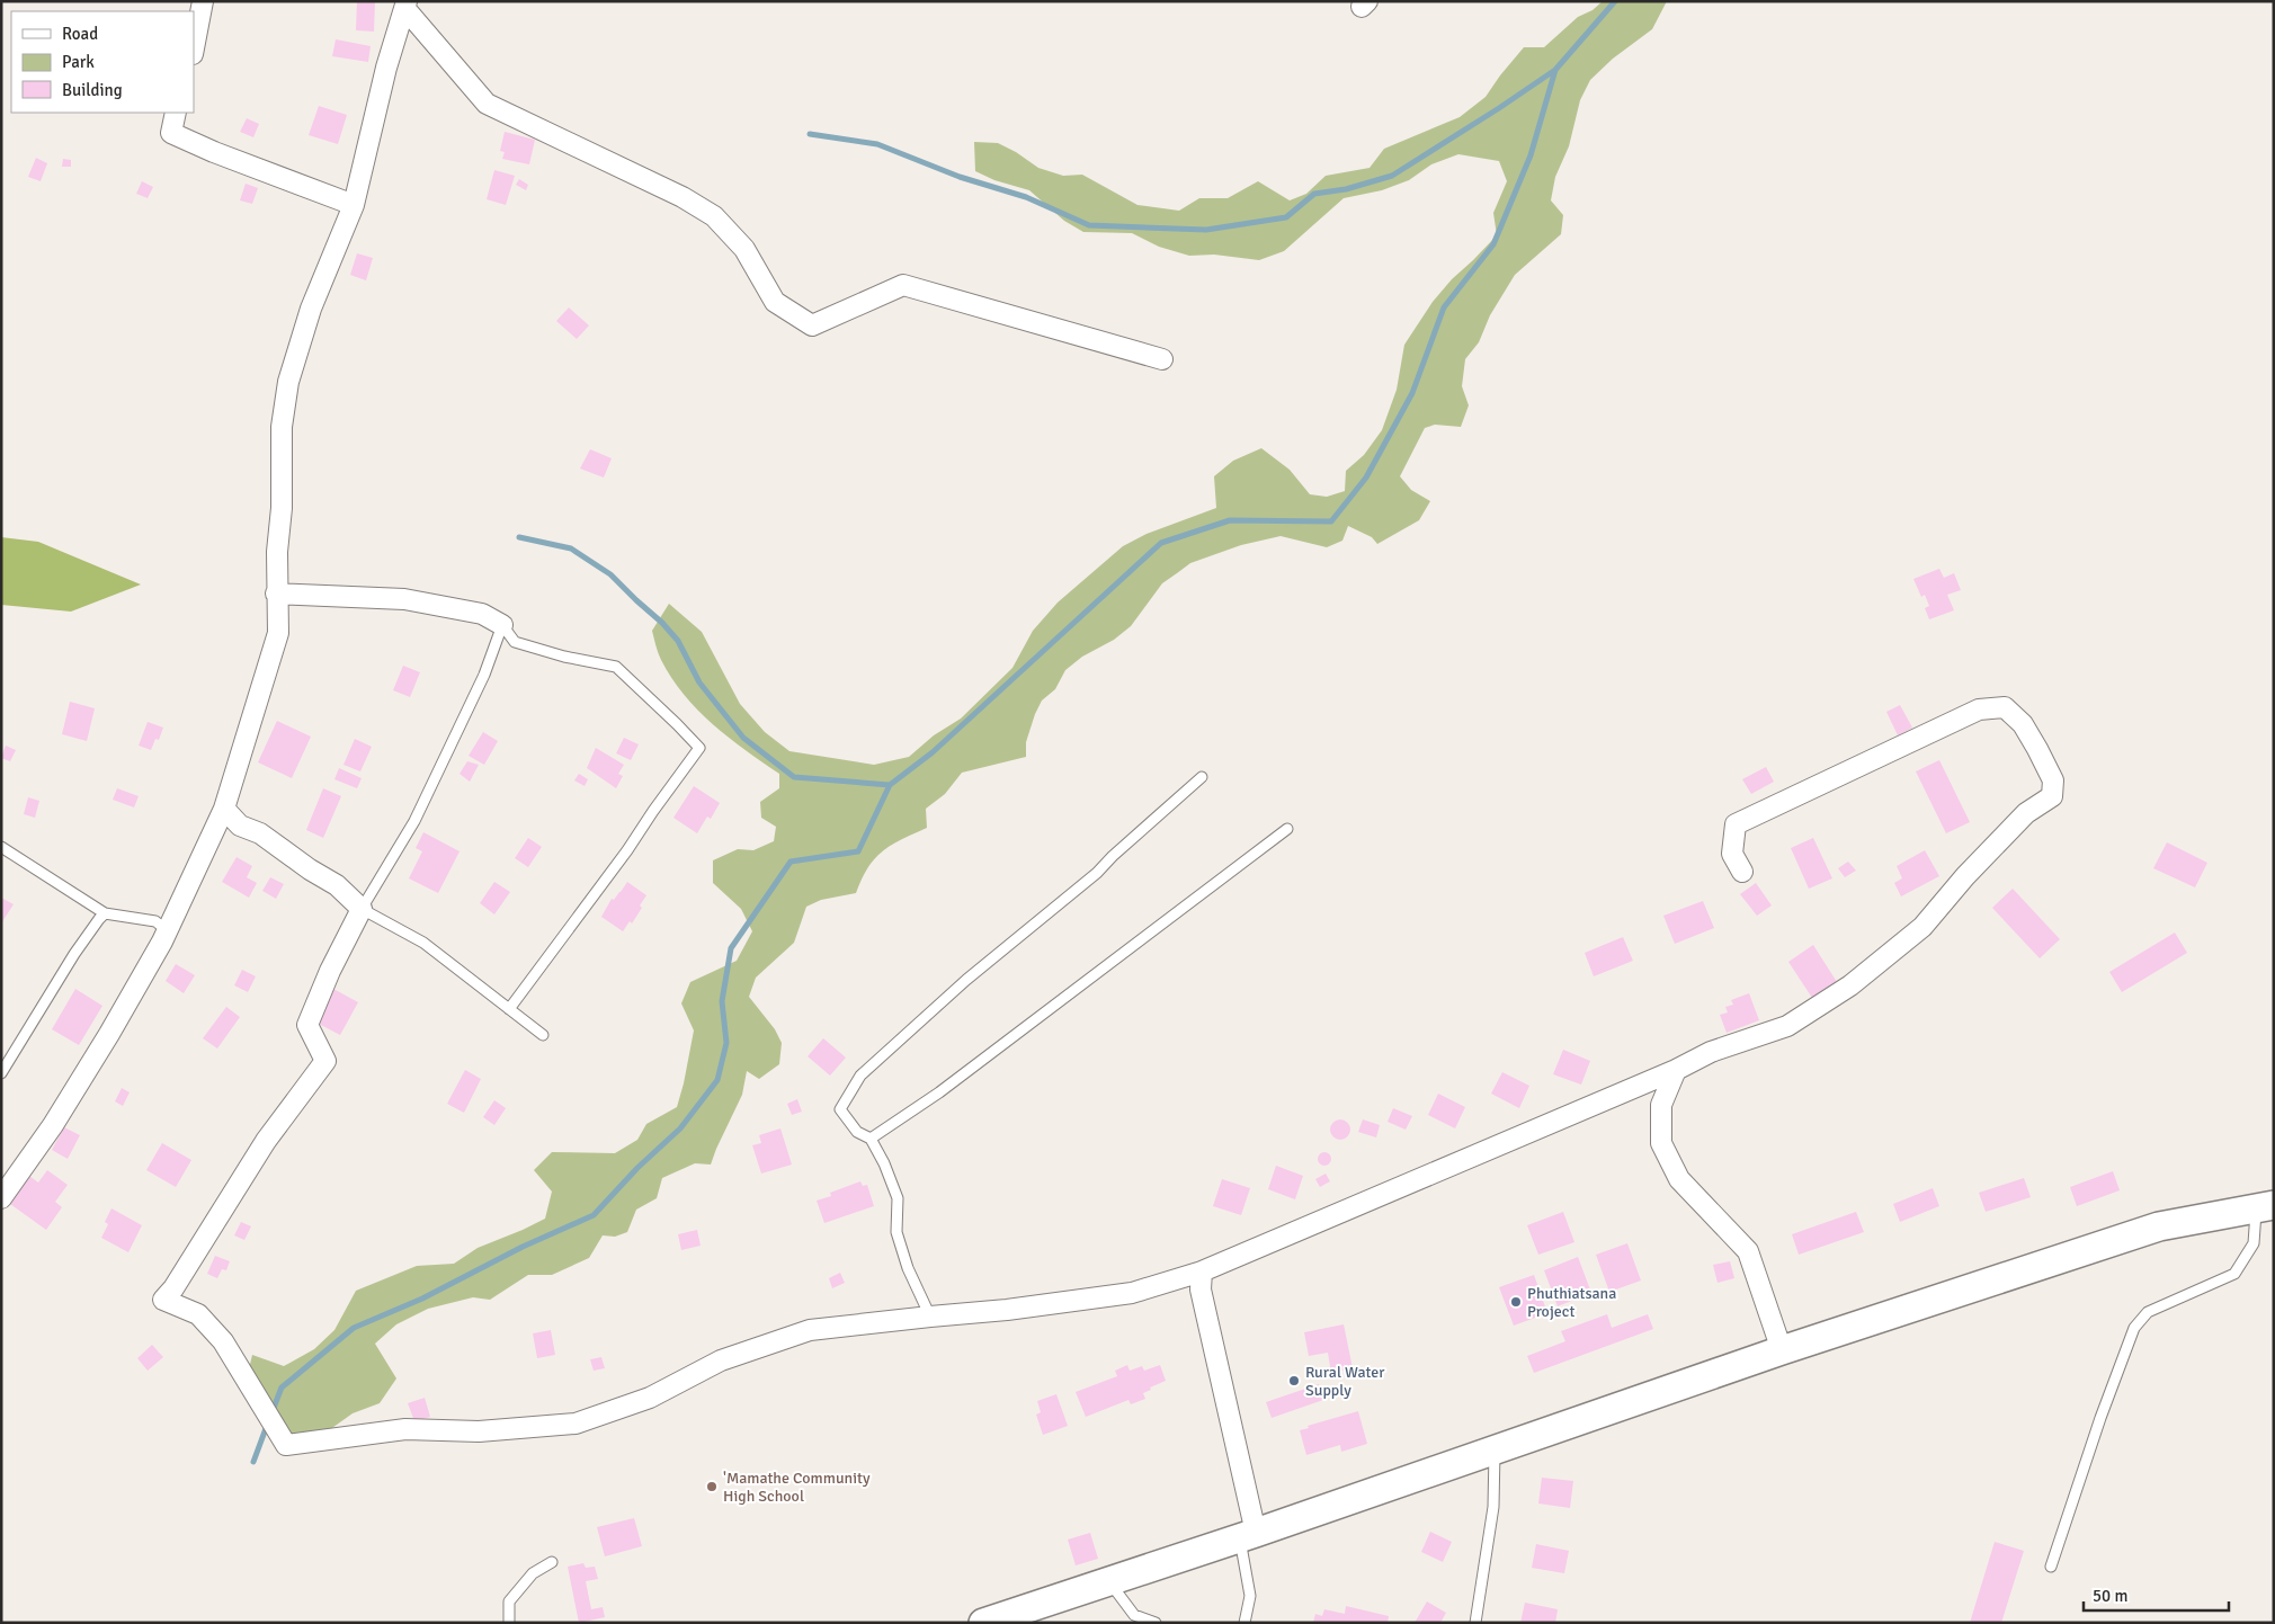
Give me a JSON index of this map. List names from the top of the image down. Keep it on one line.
{"places":["Phuthiatsana Project","Rural Water Supply","'Mamathe Community High School"],"legend":["Road","Park","Building"],"scale_bar":"50 m"}
